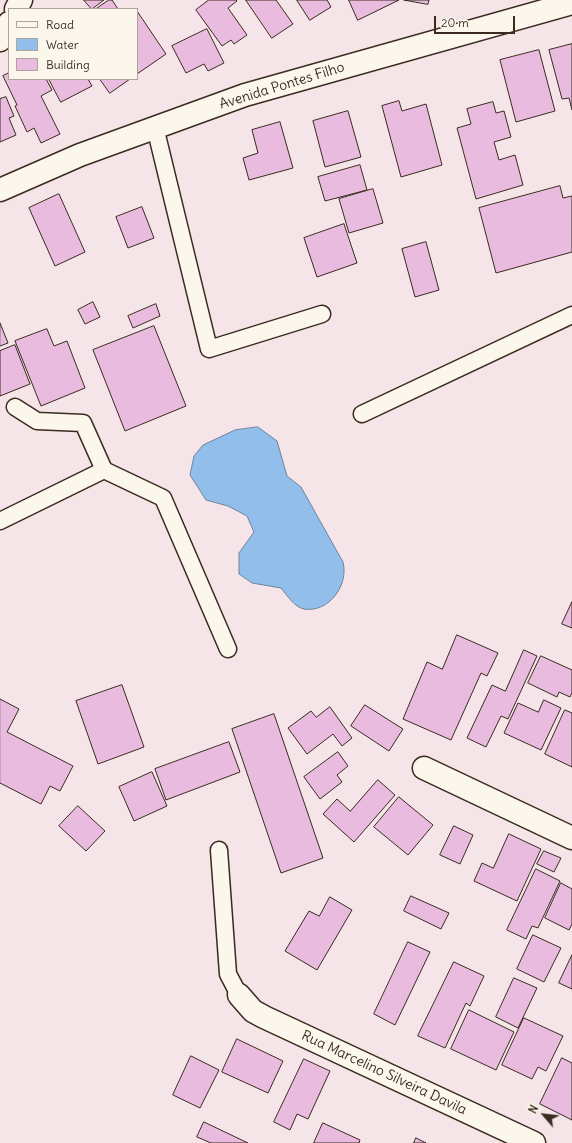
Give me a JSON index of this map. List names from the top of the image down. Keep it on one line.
{"streets":{"street":["Avenida Pontes Filho","Rua Marcelino Silveira Davila"]},"legend":["Road","Water","Building"],"scale_bar":"20 m","north":"top left"}
